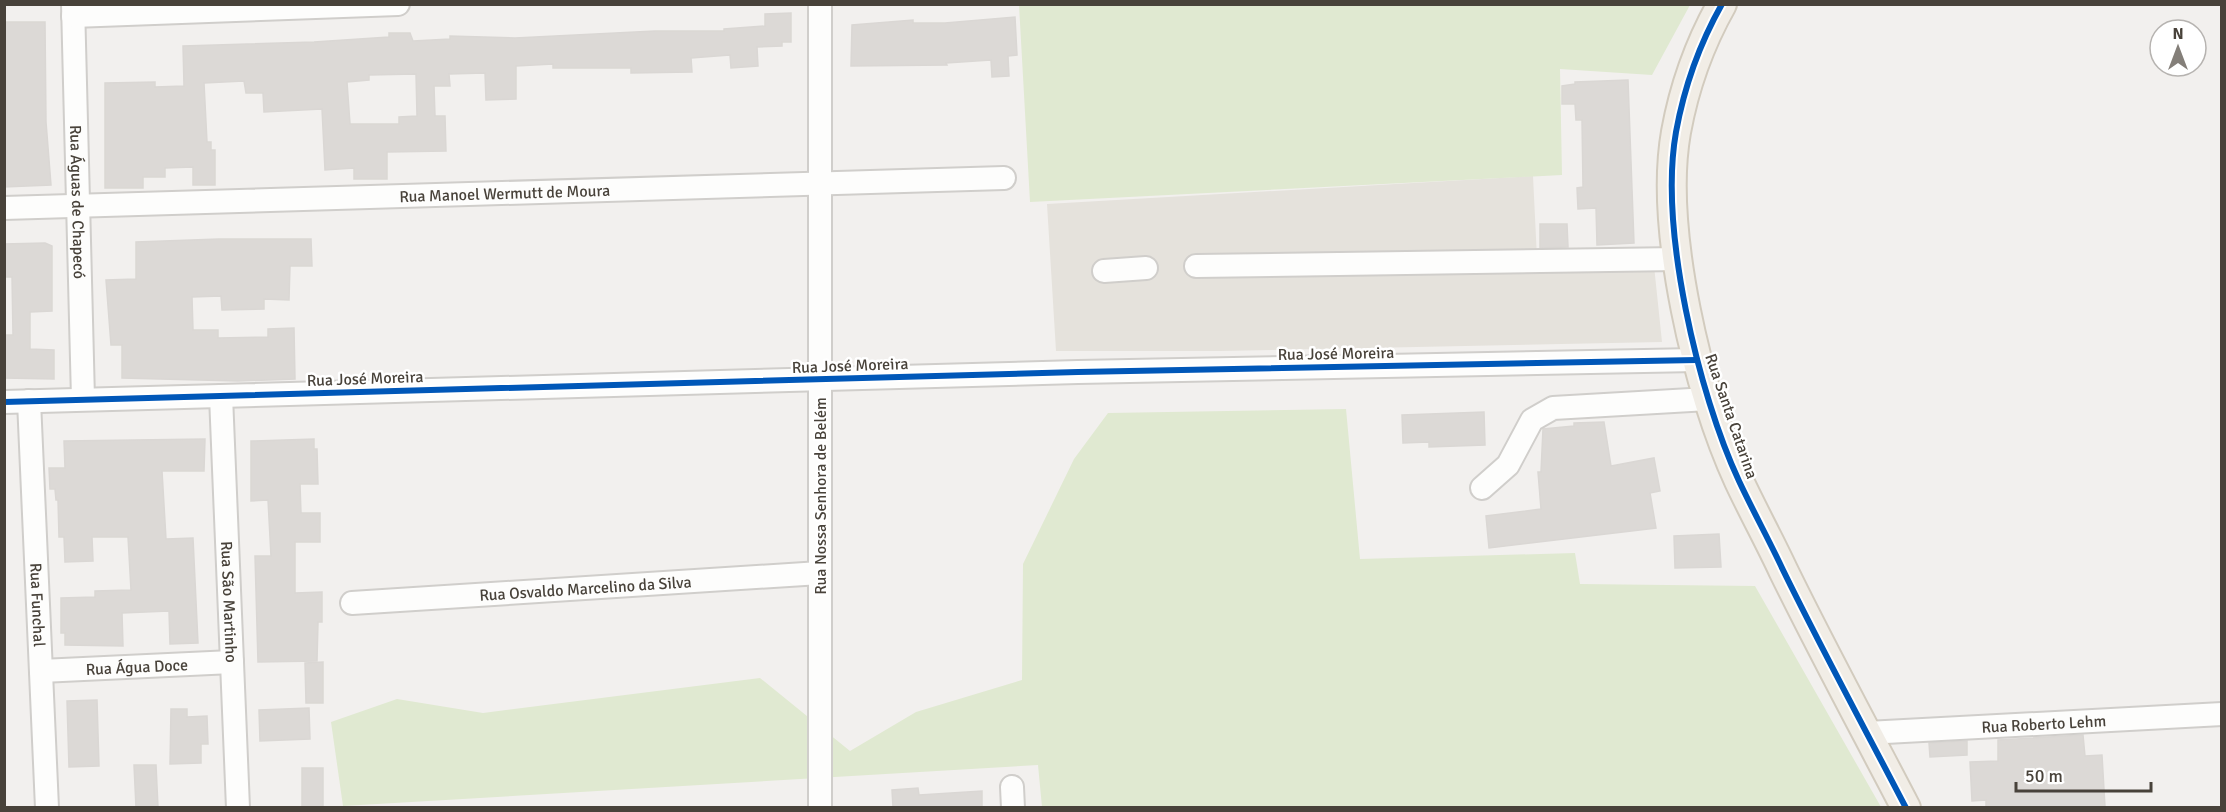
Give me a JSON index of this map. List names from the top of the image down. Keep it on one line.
{"streets":{"main road":["Rua Santa Catarina"],"street":["Rua Manoel Wermutt de Moura","Rua Águas de Chapecó","Rua José Moreira","Rua Nossa Senhora de Belém","Rua Osvaldo Marcelino da Silva","Rua São Martinho","Rua Funchal","Rua Água Doce","Rua Roberto Lehm"]},"crossings":[["Rua Manoel Wermutt de Moura","Rua Águas de Chapecó"],["Rua Manoel Wermutt de Moura","Rua Nossa Senhora de Belém"],["Rua Águas de Chapecó","Rua José Moreira"],["Rua José Moreira","Rua Santa Catarina"],["Rua José Moreira","Rua Nossa Senhora de Belém"],["Rua José Moreira","Rua São Martinho"],["Rua José Moreira","Rua Funchal"],["Rua Santa Catarina","Rua Roberto Lehm"],["Rua Nossa Senhora de Belém","Rua Osvaldo Marcelino da Silva"],["Rua São Martinho","Rua Água Doce"],["Rua Funchal","Rua Água Doce"]],"scale_bar":"50 m","north":"top"}
